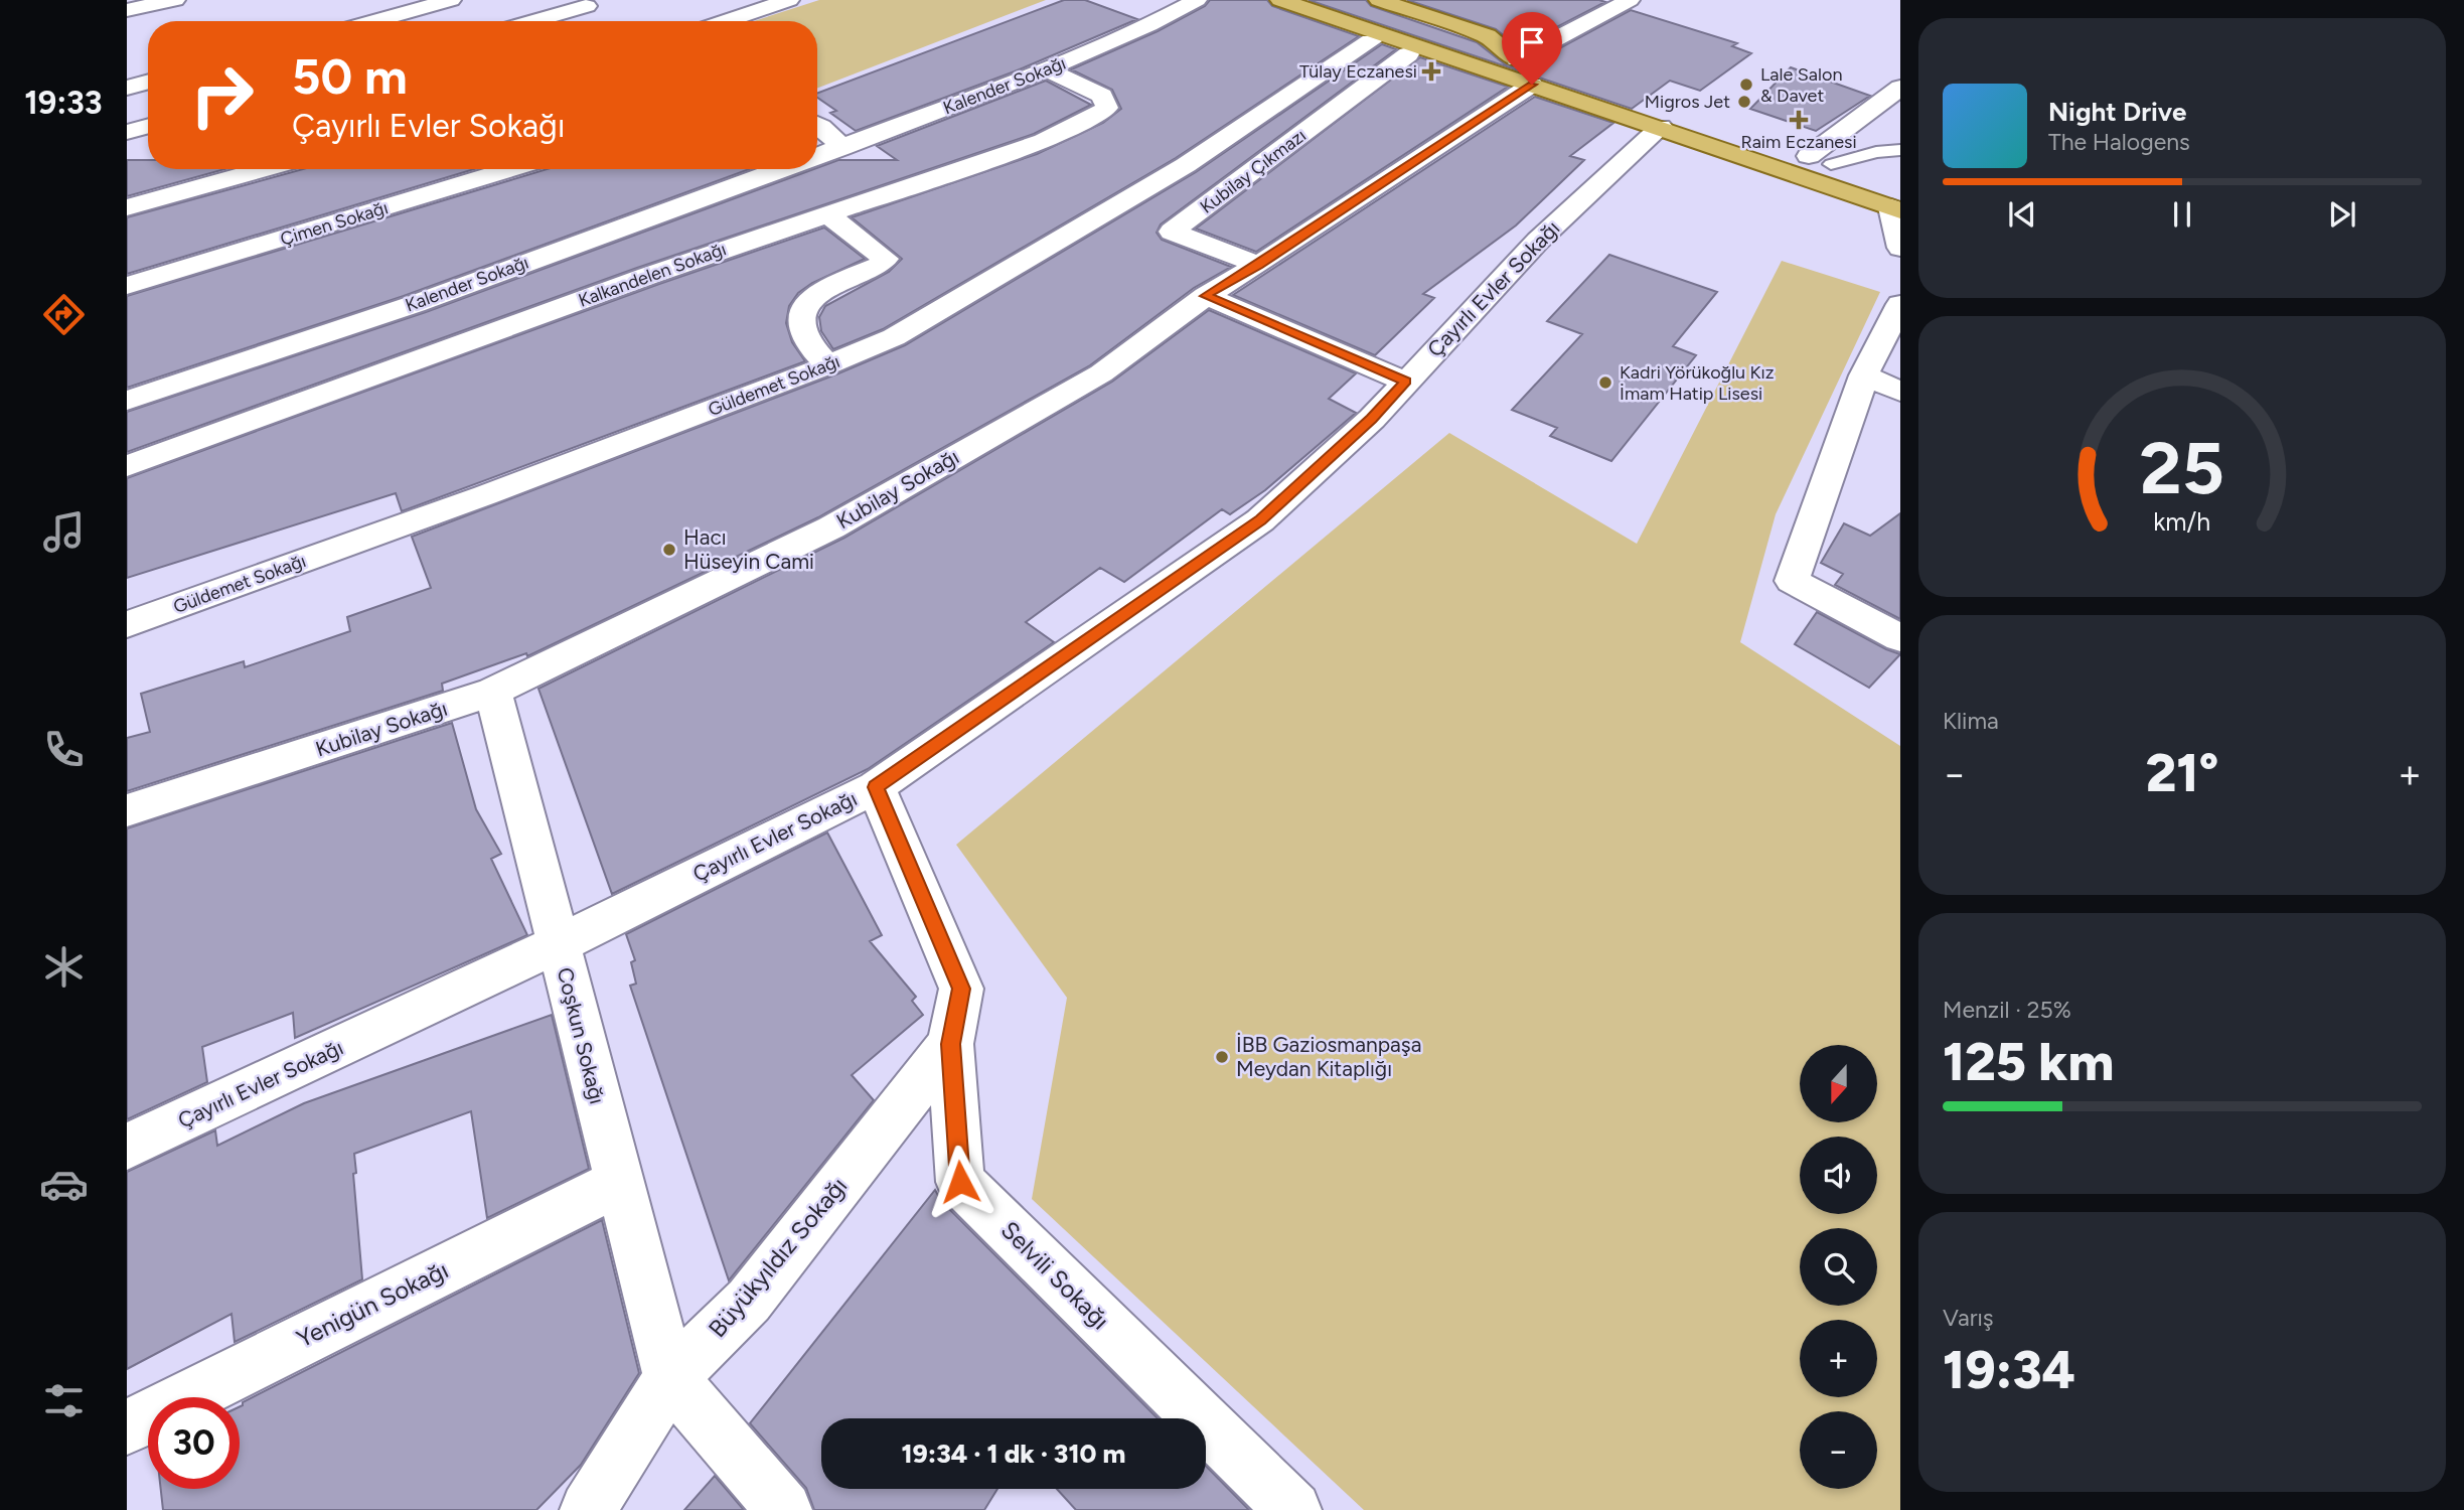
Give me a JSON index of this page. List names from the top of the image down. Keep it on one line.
{"streets":{"street":["Kalender Sokağı","Kubilay Çıkmazı","Çimen Sokağı","Kalkandelen Sokağı","Çayırlı Evler Sokağı","Güldemet Sokağı","Kubilay Sokağı","Coşkun Sokağı","Büyükyıldız Sokağı","Selvili Sokağı","Yenigün Sokağı"]},"crossings":[["Kalender Sokağı","Kalkandelen Sokağı"],["Kubilay Çıkmazı","Kubilay Sokağı"],["Çayırlı Evler Sokağı","Coşkun Sokağı"],["Çayırlı Evler Sokağı","Selvili Sokağı"],["Kubilay Sokağı","Coşkun Sokağı"],["Coşkun Sokağı","Büyükyıldız Sokağı"],["Coşkun Sokağı","Yenigün Sokağı"],["Büyükyıldız Sokağı","Selvili Sokağı"]],"places":{"health":["Tülay Eczanesi","Raim Eczanesi"],"other":["Lale Salon & Davet","Migros Jet","Kadri Yörükoğlu Kız İmam Hatip Lisesi","Hacı Hüseyin Cami","İBB Gaziosmanpaşa Meydan Kitaplığı"]},"north":"bottom","page":{"tabs":"19:33","turn":["50 m","Çayırlı Evler Sokağı"],"song":["Night Drive","The Halogens"],"tile":["Klima",["Menzil · 25%","125 km"],["Varış","19:34"]],"heat":["−","21°","+"],"map_buttons":["+","−"],"limit":"30","trip":"19:34 · 1 dk · 310 m","gauge":["25","km/h"]}}
